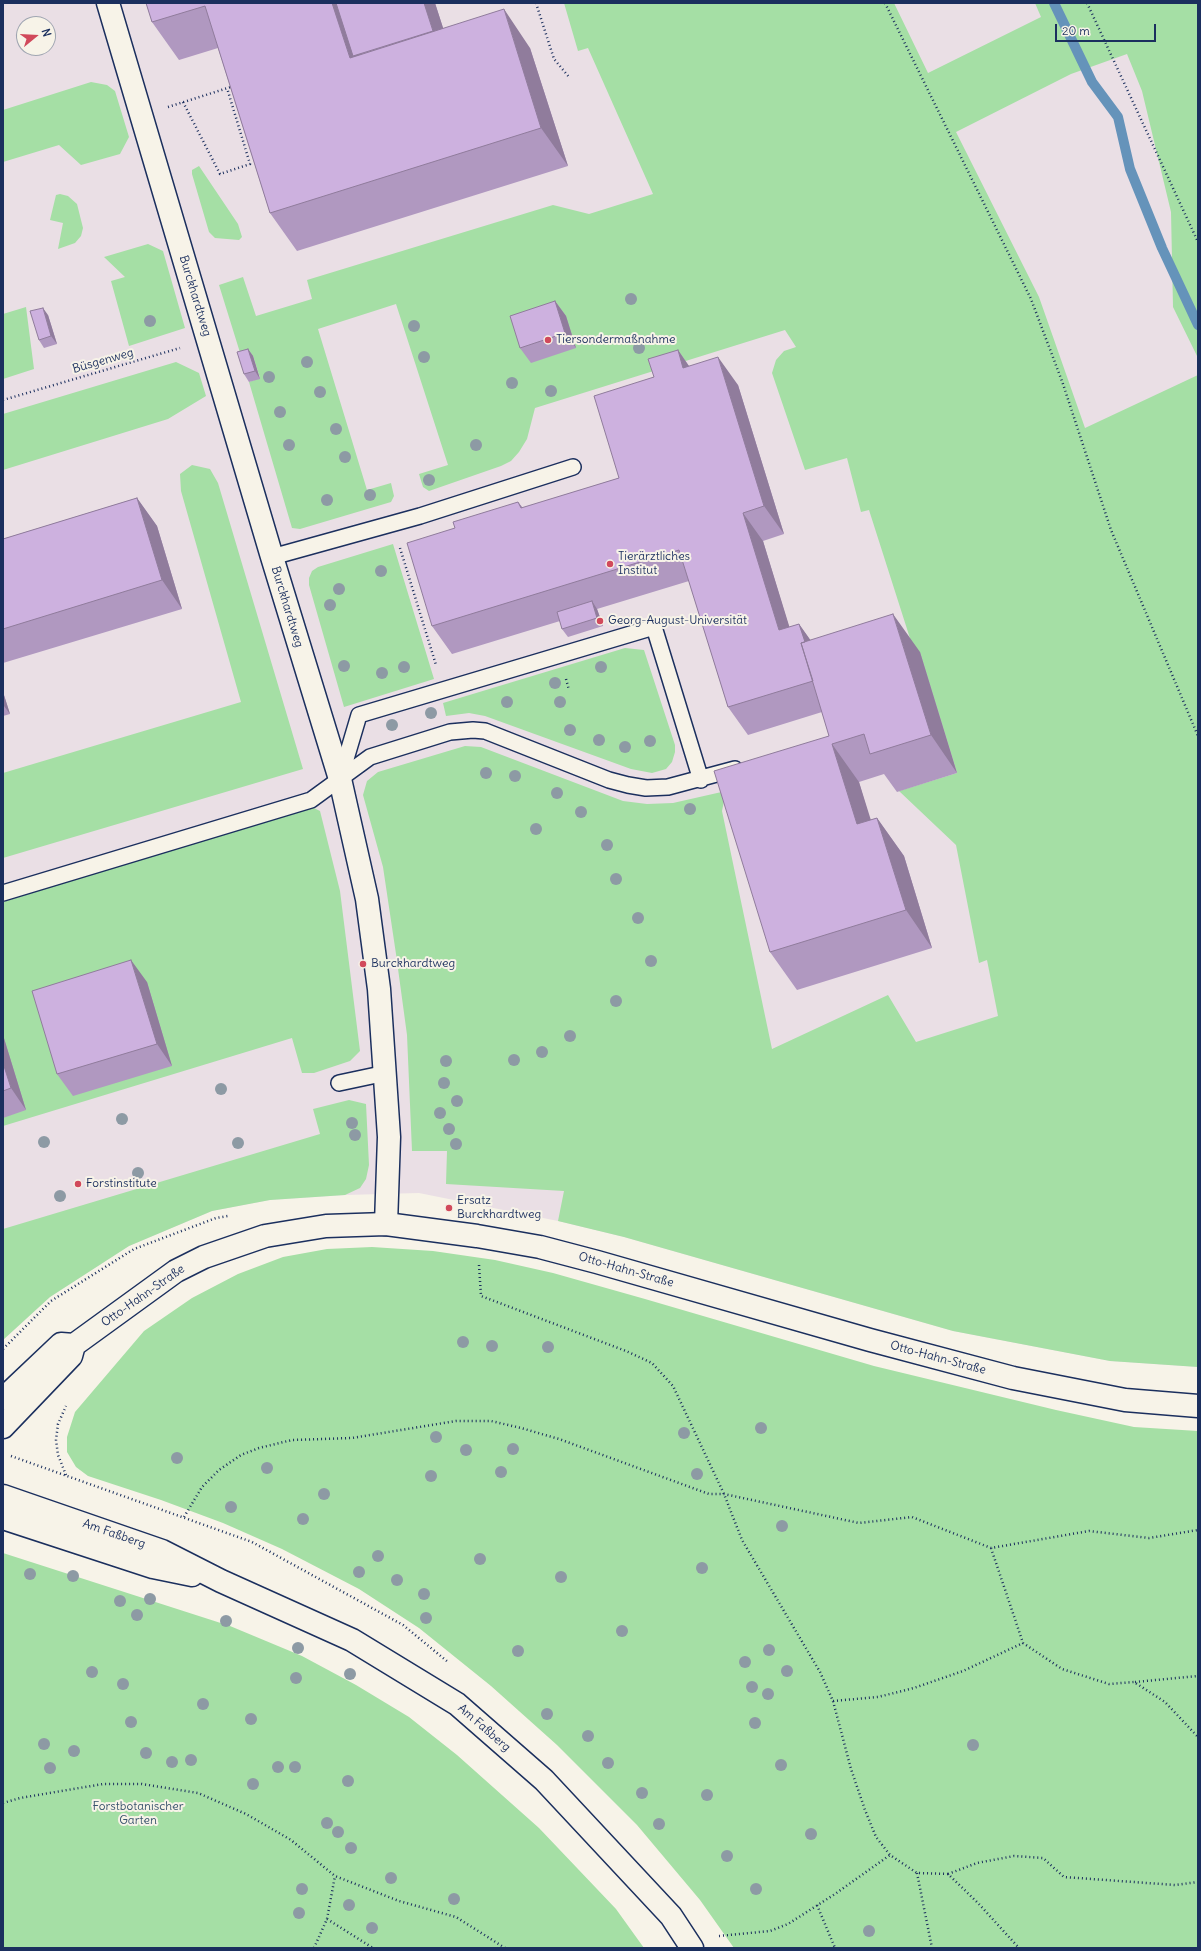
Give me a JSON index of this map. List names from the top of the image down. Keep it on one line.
{"streets":{"street":["Burckhardtweg","Otto-Hahn-Straße","Am Faßberg"],"path":["Büsgenweg"]},"crossings":[["Burckhardtweg","Büsgenweg"],["Burckhardtweg","Otto-Hahn-Straße"]],"parks":["Forstbotanischer Garten"],"places":["Tiersondermaßnahme","Tierärztliches Institut","Georg-August-Universität","Burckhardtweg","Forstinstitute","Ersatz Burckhardtweg"],"scale_bar":"20 m","north":"right"}
